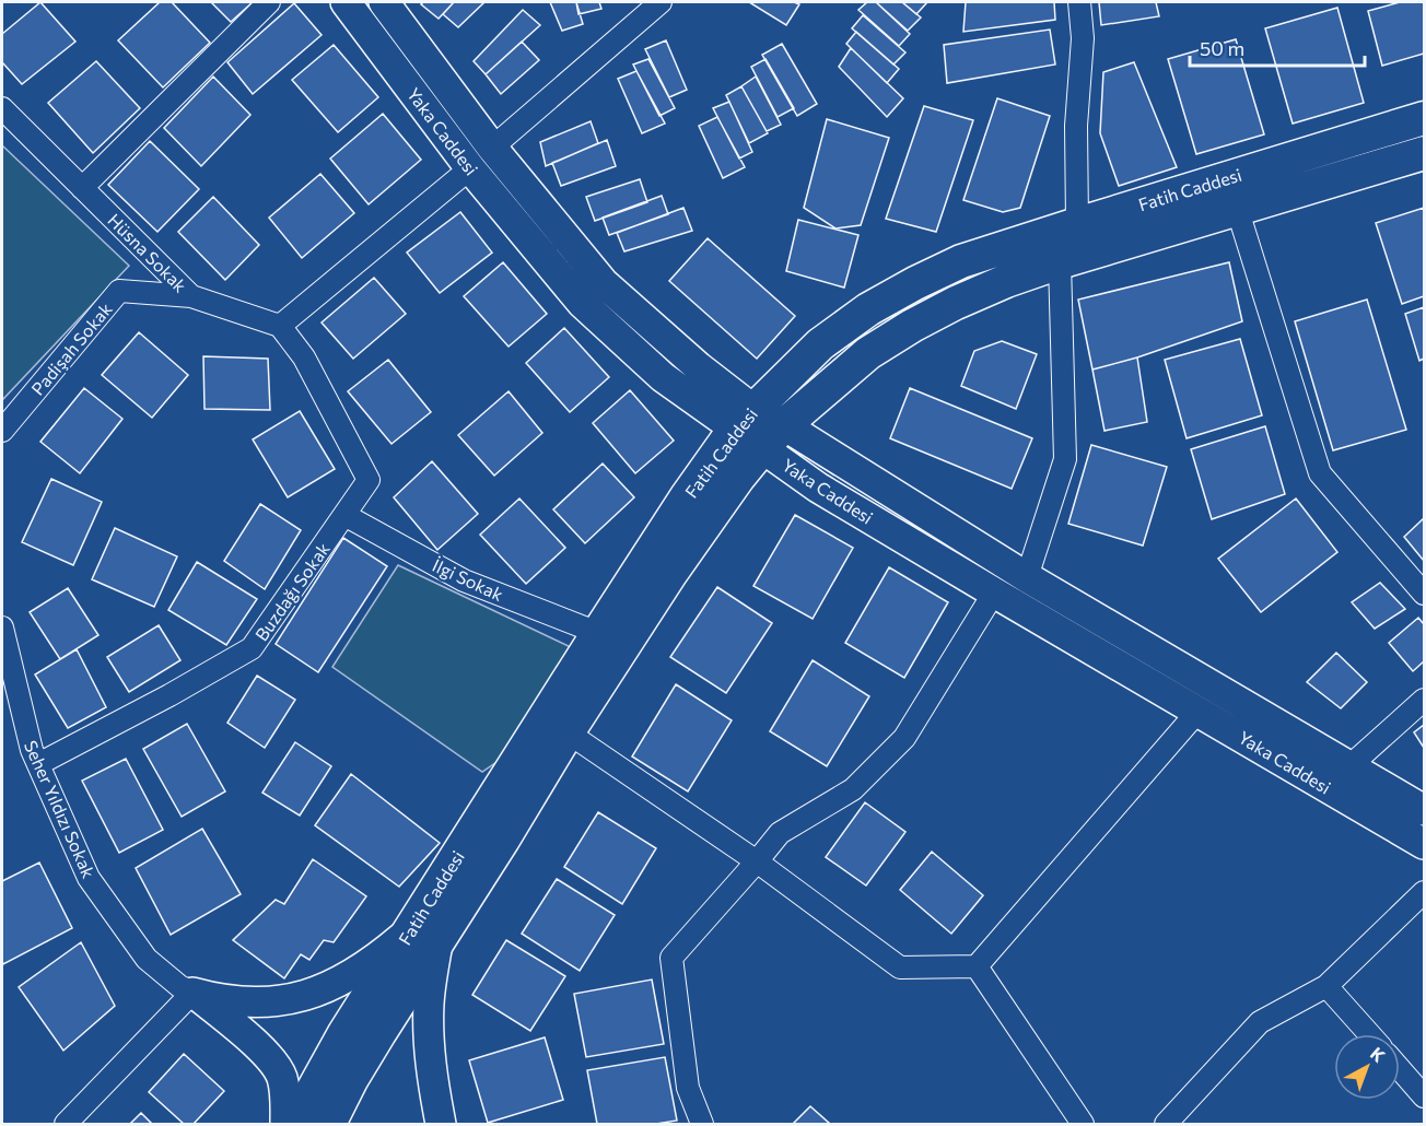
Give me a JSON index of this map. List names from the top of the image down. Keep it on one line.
{"streets":{"main road":["Fatih Caddesi"],"street":["Yaka Caddesi","Hüsna Sokak","Padişah Sokak","İlgi Sokak","Buzdağı Sokak","Seher Yıldızı Sokak"]},"crossings":[["Yaka Caddesi","Fatih Caddesi"],["Fatih Caddesi","İlgi Sokak"],["Hüsna Sokak","Padişah Sokak"],["Hüsna Sokak","Buzdağı Sokak"],["İlgi Sokak","Buzdağı Sokak"],["Buzdağı Sokak","Seher Yıldızı Sokak"]],"scale_bar":"50 m","north":"top right"}
